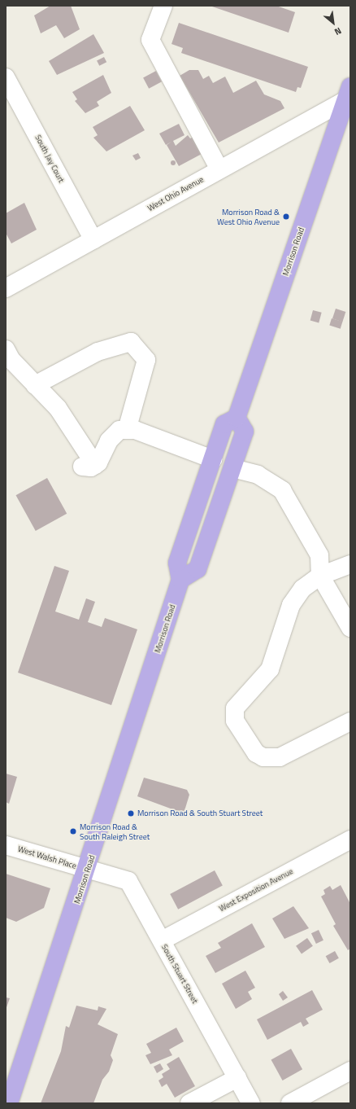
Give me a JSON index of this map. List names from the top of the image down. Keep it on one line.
{"streets":{"main road":["Morrison Road"],"street":["South Jay Court","West Ohio Avenue","West Walsh Place","West Exposition Avenue","South Stuart Street"]},"crossings":[["South Jay Court","West Ohio Avenue"],["West Ohio Avenue","Morrison Road"],["Morrison Road","West Walsh Place"],["Morrison Road","South Stuart Street"],["West Walsh Place","South Stuart Street"],["West Exposition Avenue","South Stuart Street"]],"places":["Morrison Road & West Ohio Avenue","Morrison Road & South Stuart Street","Morrison Road & South Raleigh Street"],"north":"bottom right"}
